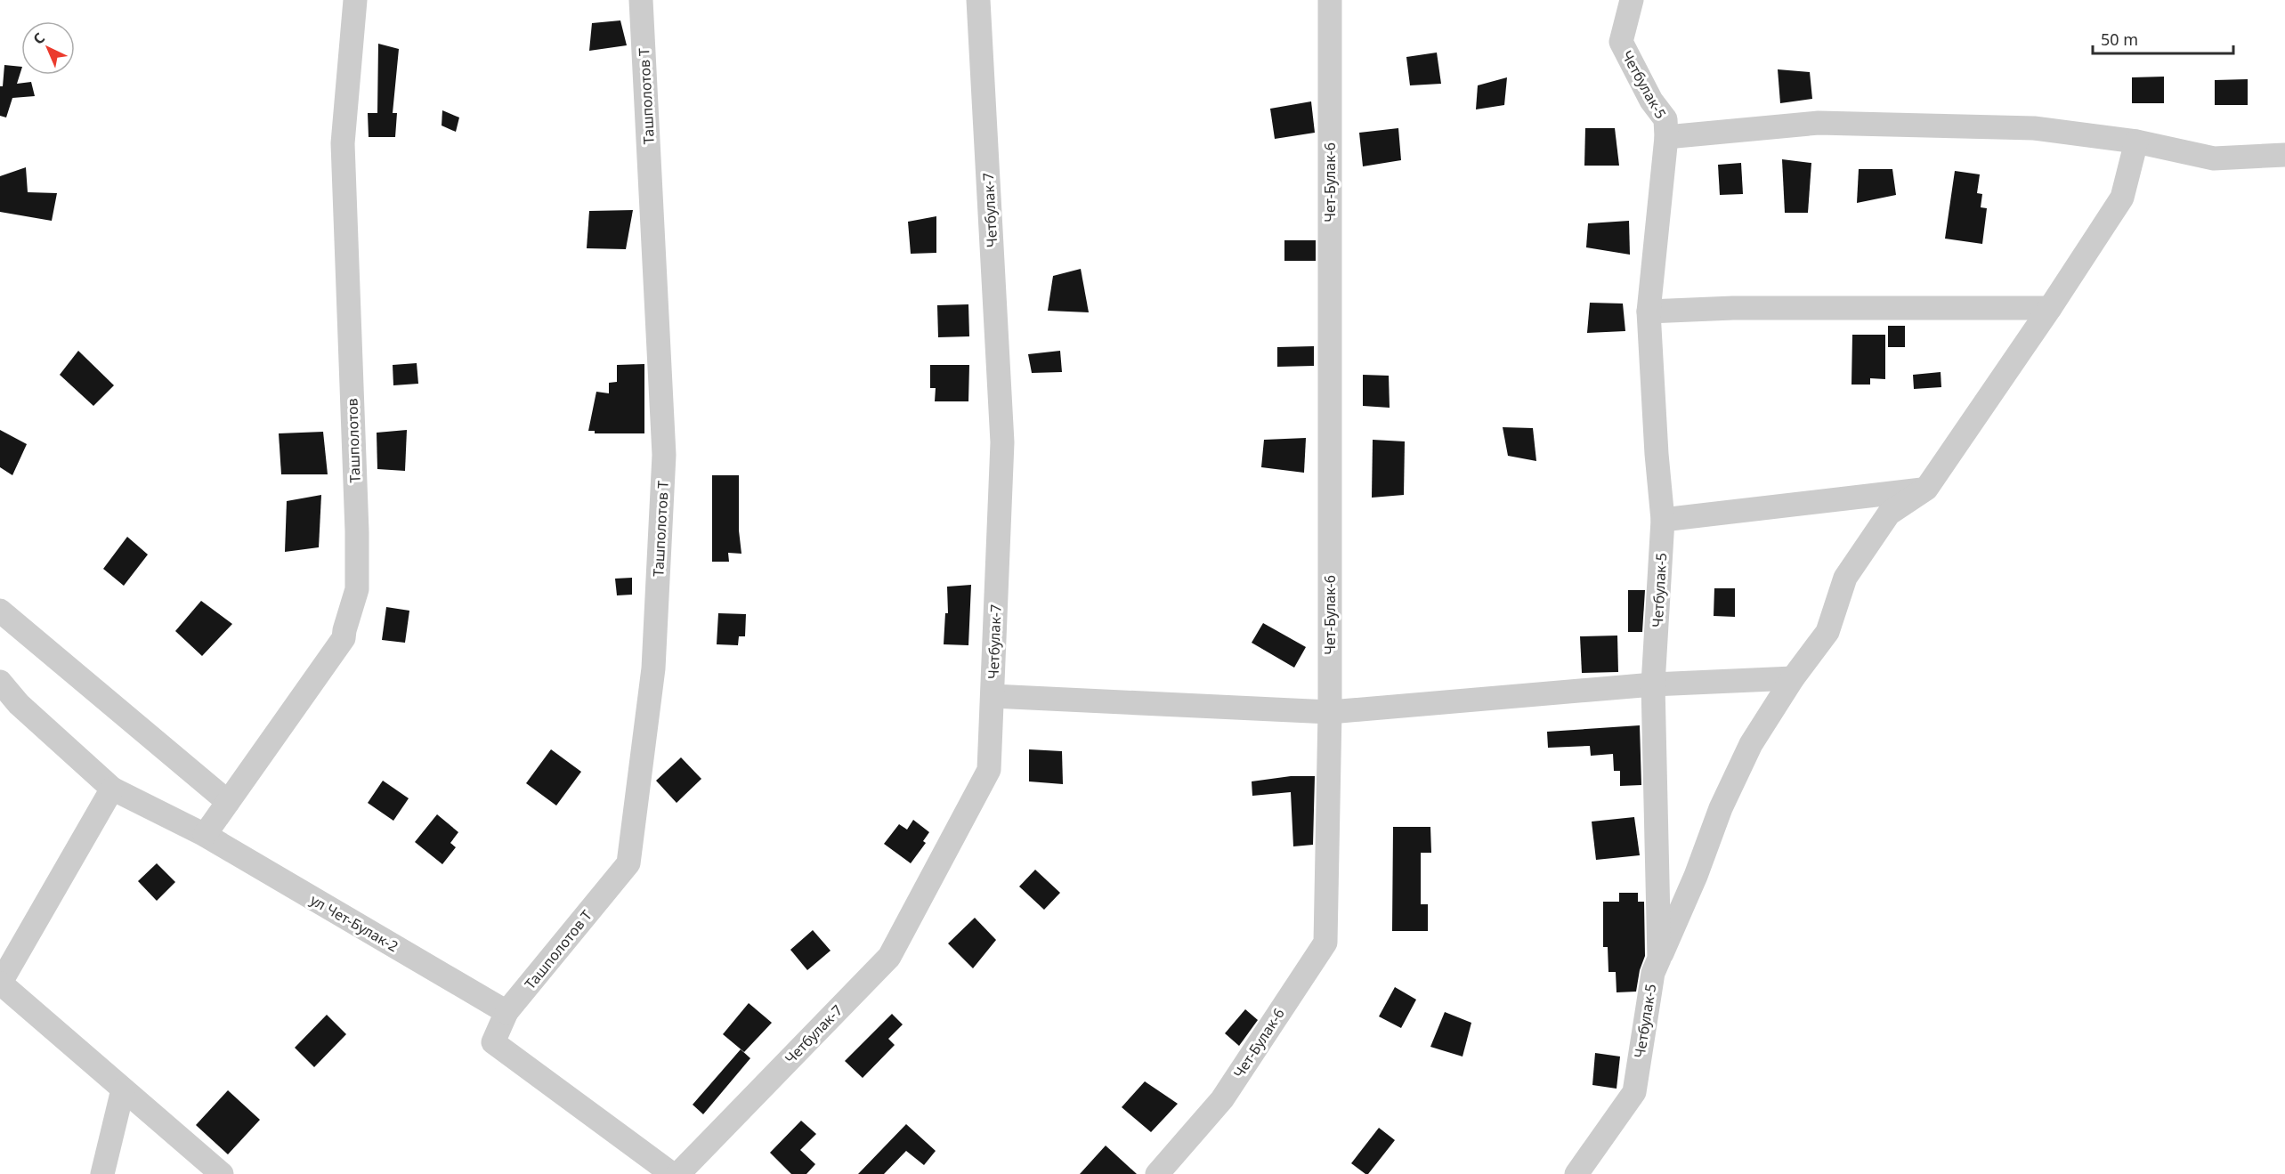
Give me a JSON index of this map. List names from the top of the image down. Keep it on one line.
{"streets":{"street":["Четбулак-5","Ташполотов Т","Чет-Булак-6","Четбулак-7","Ташполотов","ул Чет-Булак-2"]},"crossings":[["Ташполотов Т","ул Чет-Булак-2"],["Ташполотов","ул Чет-Булак-2"]],"scale_bar":"50 m","north":"top left"}
